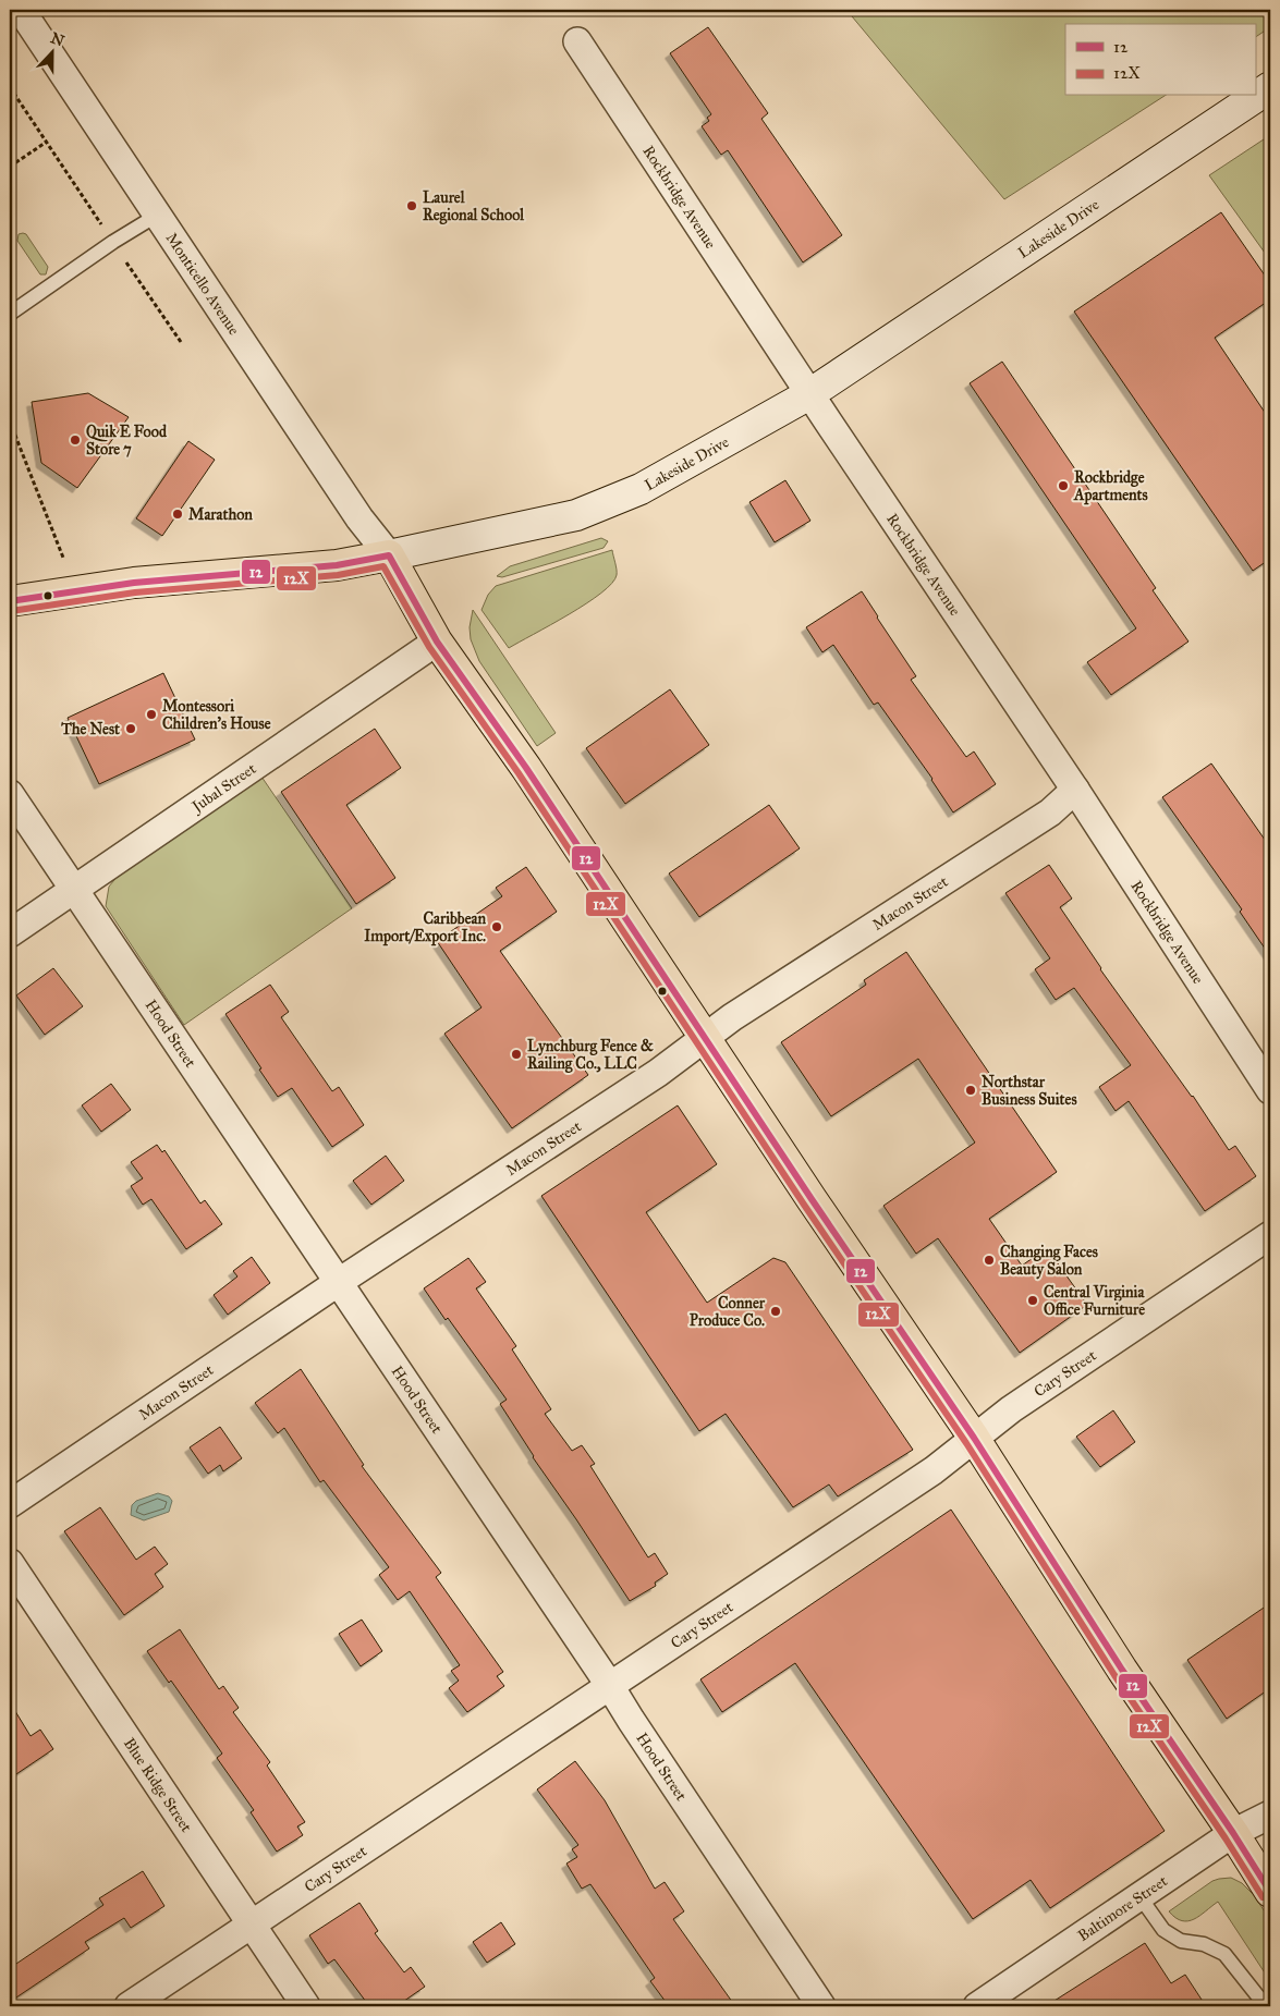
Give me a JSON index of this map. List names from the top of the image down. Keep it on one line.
{"streets":{"main road":["Lakeside Drive"],"street":["Rockbridge Avenue","Monticello Avenue","Jubal Street","Macon Street","Hood Street","Cary Street","Blue Ridge Street","Baltimore Street"]},"crossings":[["Rockbridge Avenue","Lakeside Drive"],["Rockbridge Avenue","Macon Street"],["Lakeside Drive","Monticello Avenue"],["Jubal Street","Hood Street"],["Macon Street","Hood Street"],["Hood Street","Cary Street"],["Cary Street","Blue Ridge Street"]],"places":["Laurel Regional School","Quik E Food Store 7","Rockbridge Apartments","Marathon","Montessori Children's House","The Nest","Caribbean Import/Export Inc.","Lynchburg Fence & Railing Co., LLC","Northstar Business Suites","Changing Faces Beauty Salon","Central Virginia Office Furniture","Conner Produce Co."],"lines":["transit line 12","transit line 12X"],"legend":["12","12X"],"north":"top"}
